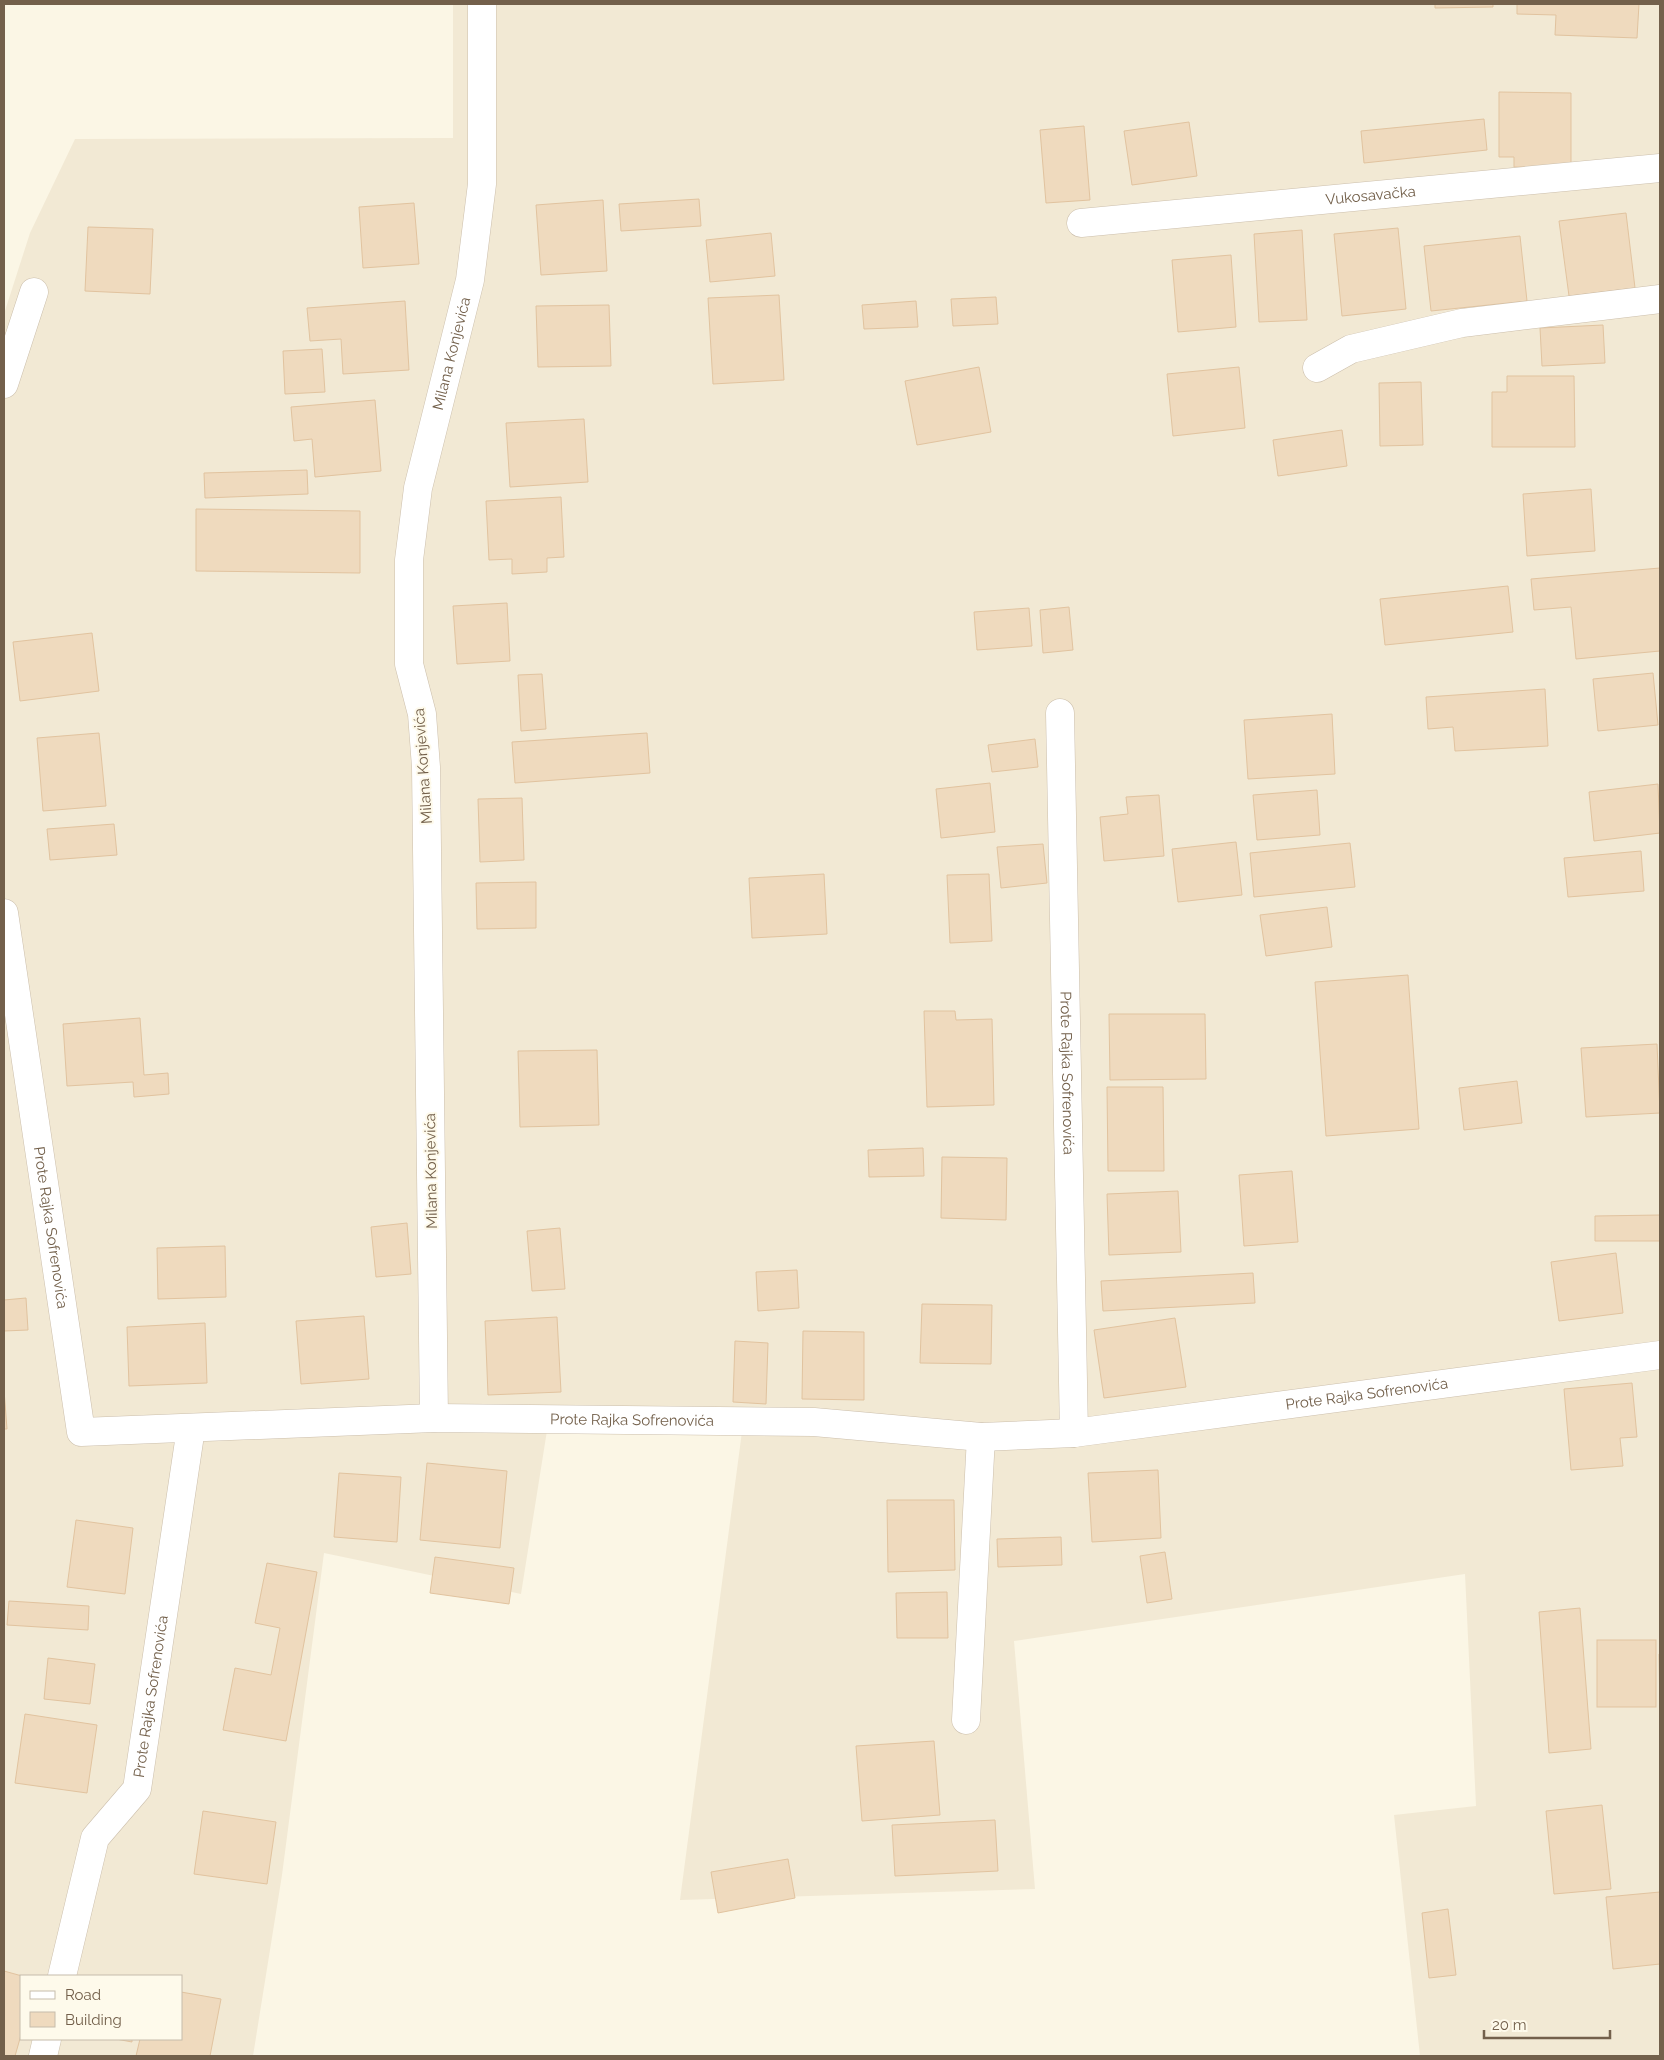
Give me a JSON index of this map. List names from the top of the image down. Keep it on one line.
{"streets":{"street":["Vukosavačka","Milana Konjevića","Prote Rajka Sofrenovića"]},"crossings":[["Milana Konjevića","Prote Rajka Sofrenovića"]],"legend":["Road","Building"],"scale_bar":"20 m"}
